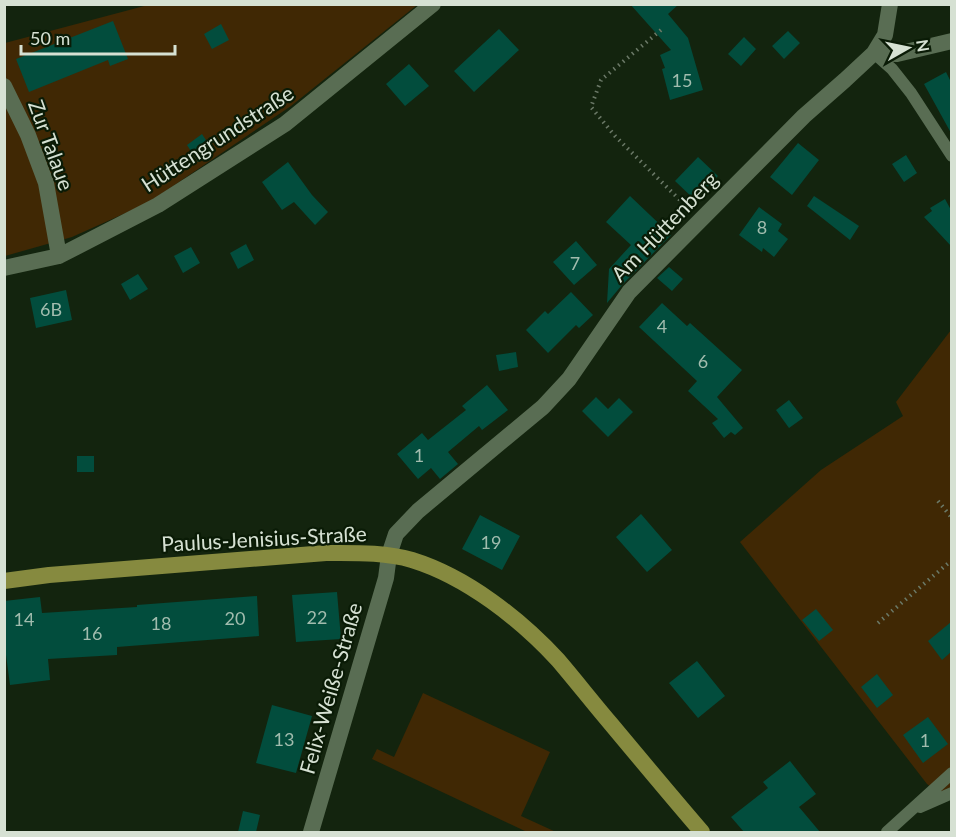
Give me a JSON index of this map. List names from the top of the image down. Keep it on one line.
{"streets":{"main road":["Paulus-Jenisius-Straße"],"street":["Hüttengrundstraße","Zur Talaue","Am Hüttenberg","Felix-Weiße-Straße"]},"crossings":[["Hüttengrundstraße","Zur Talaue"],["Am Hüttenberg","Paulus-Jenisius-Straße"],["Am Hüttenberg","Felix-Weiße-Straße"],["Paulus-Jenisius-Straße","Felix-Weiße-Straße"]],"house_numbers":["15","8","7","6B","4","6","1","19","22","20","14","18","16","13","1"],"scale_bar":"50 m","north":"right"}
